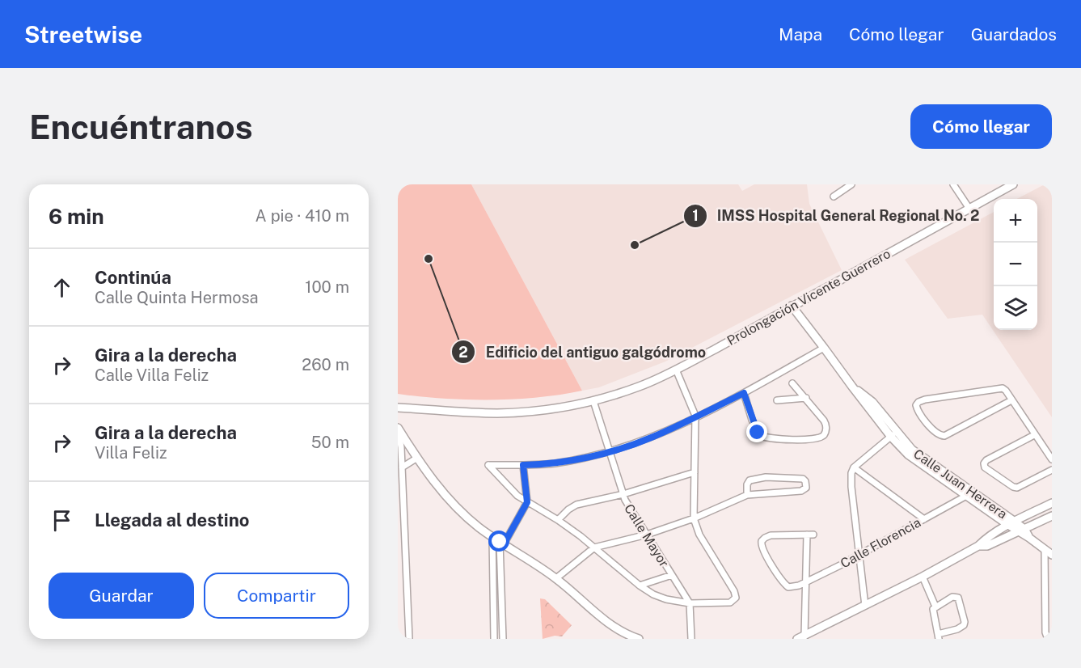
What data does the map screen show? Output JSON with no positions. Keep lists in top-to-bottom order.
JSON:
{
  "streets": {
    "street": [
      "Prolongación Vicente Guerrero",
      "Calle Juan Herrera",
      "Calle Mayor",
      "Calle Florencia"
    ]
  },
  "crossings": [
    ["Prolongación Vicente Guerrero", "Calle Juan Herrera"],
    ["Prolongación Vicente Guerrero", "Calle Mayor"],
    ["Calle Juan Herrera", "Calle Florencia"]
  ],
  "places": ["IMSS Hospital General Regional No. 2", "Edificio del antiguo galgódromo"],
  "page": {
    "header": "Streetwise",
    "nav": ["Mapa", "Cómo llegar", "Guardados"],
    "buttons": [
      "Cómo llegar",
      ["Guardar", "Compartir"]
    ],
    "title": "Encuéntranos",
    "heading": ["6 min", "A pie · 410 m"],
    "map_buttons": ["+", "−"],
    "list": [
      ["Continúa", "Calle Quinta Hermosa", "100 m"],
      ["Gira a la derecha", "Calle Villa Feliz", "260 m"],
      ["Gira a la derecha", "Villa Feliz", "50 m"],
      "Llegada al destino"
    ]
  }
}
